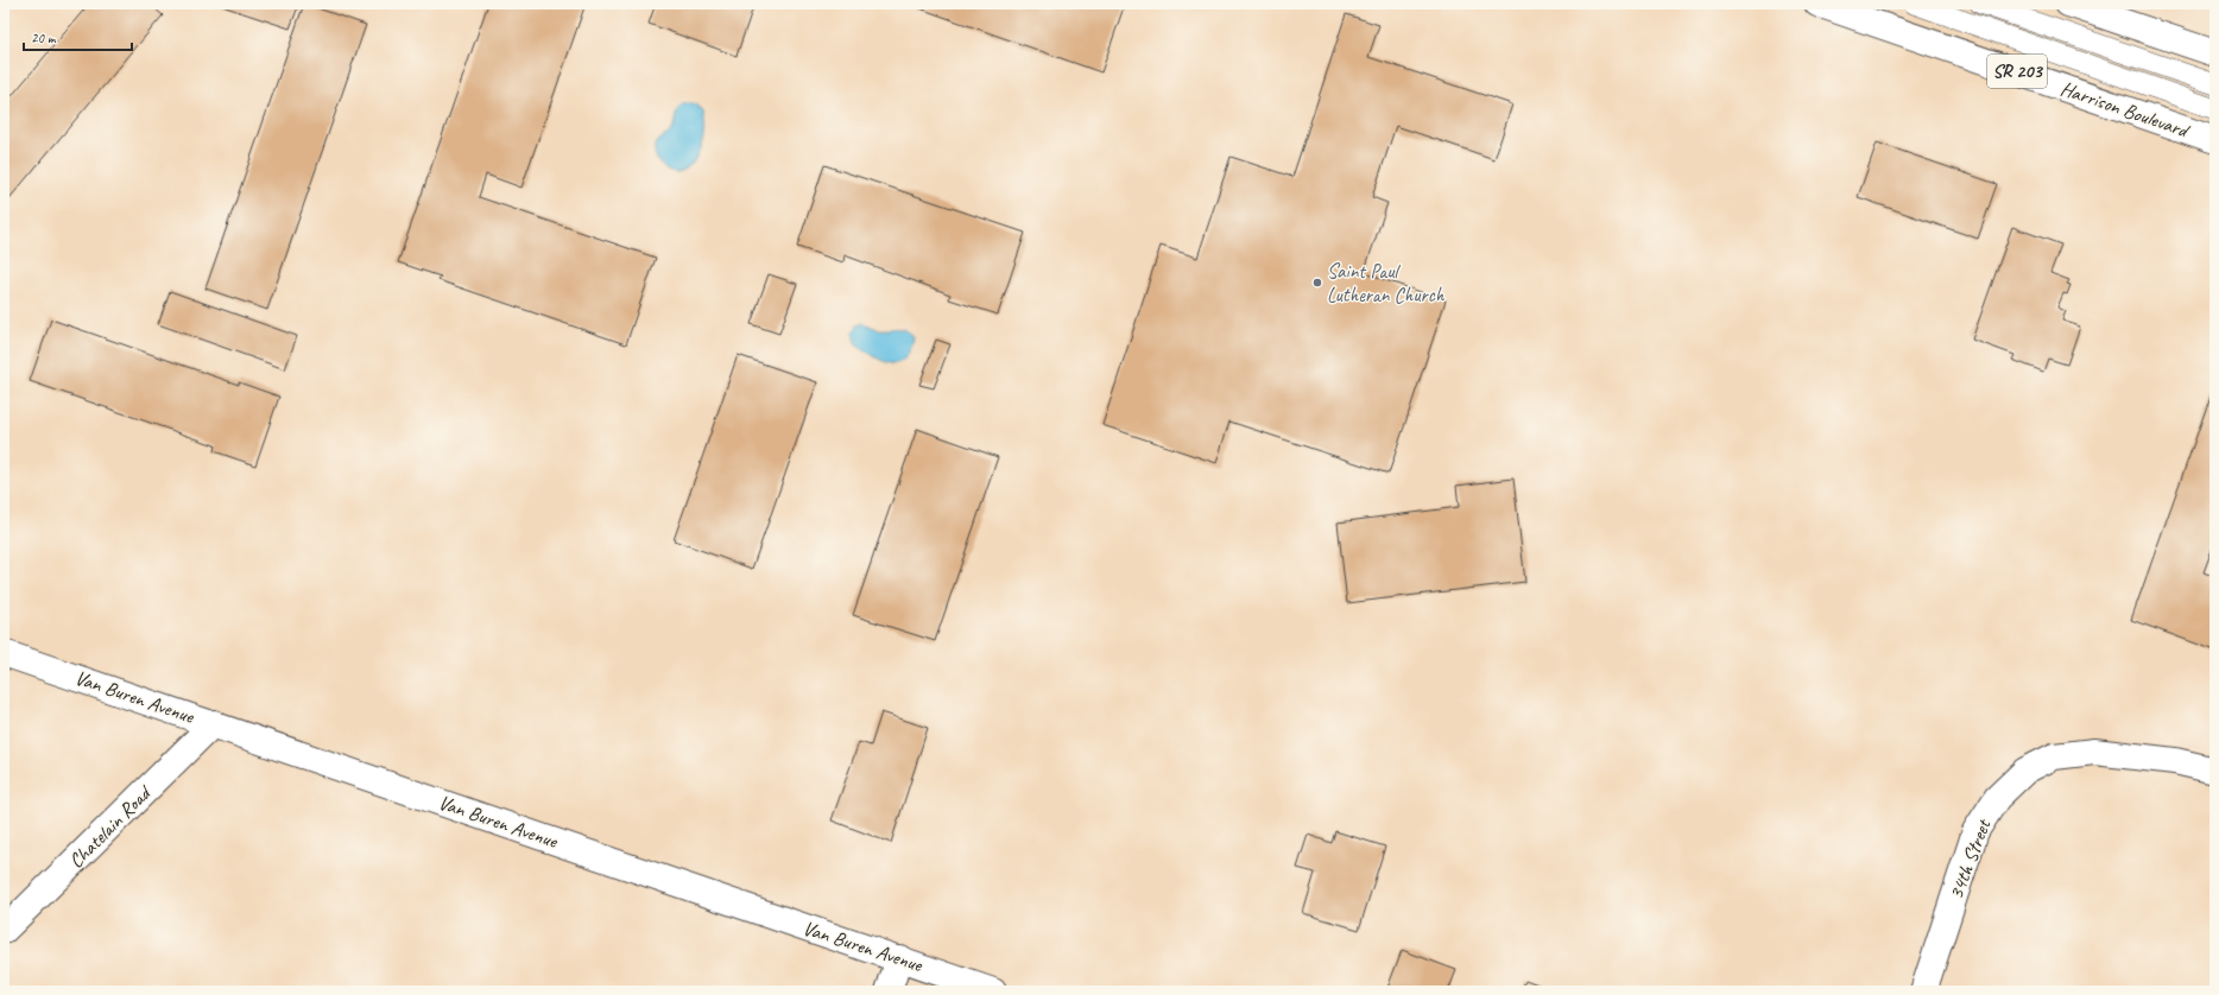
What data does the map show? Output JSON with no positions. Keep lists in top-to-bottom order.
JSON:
{
  "streets": {
    "street": [
      "SR 203",
      "Harrison Boulevard",
      "Van Buren Avenue",
      "Chatelain Road",
      "34th Street"
    ]
  },
  "crossings": [
    ["Van Buren Avenue", "Chatelain Road"]
  ],
  "places": ["Saint Paul Lutheran Church"],
  "scale_bar": "20 m"
}
